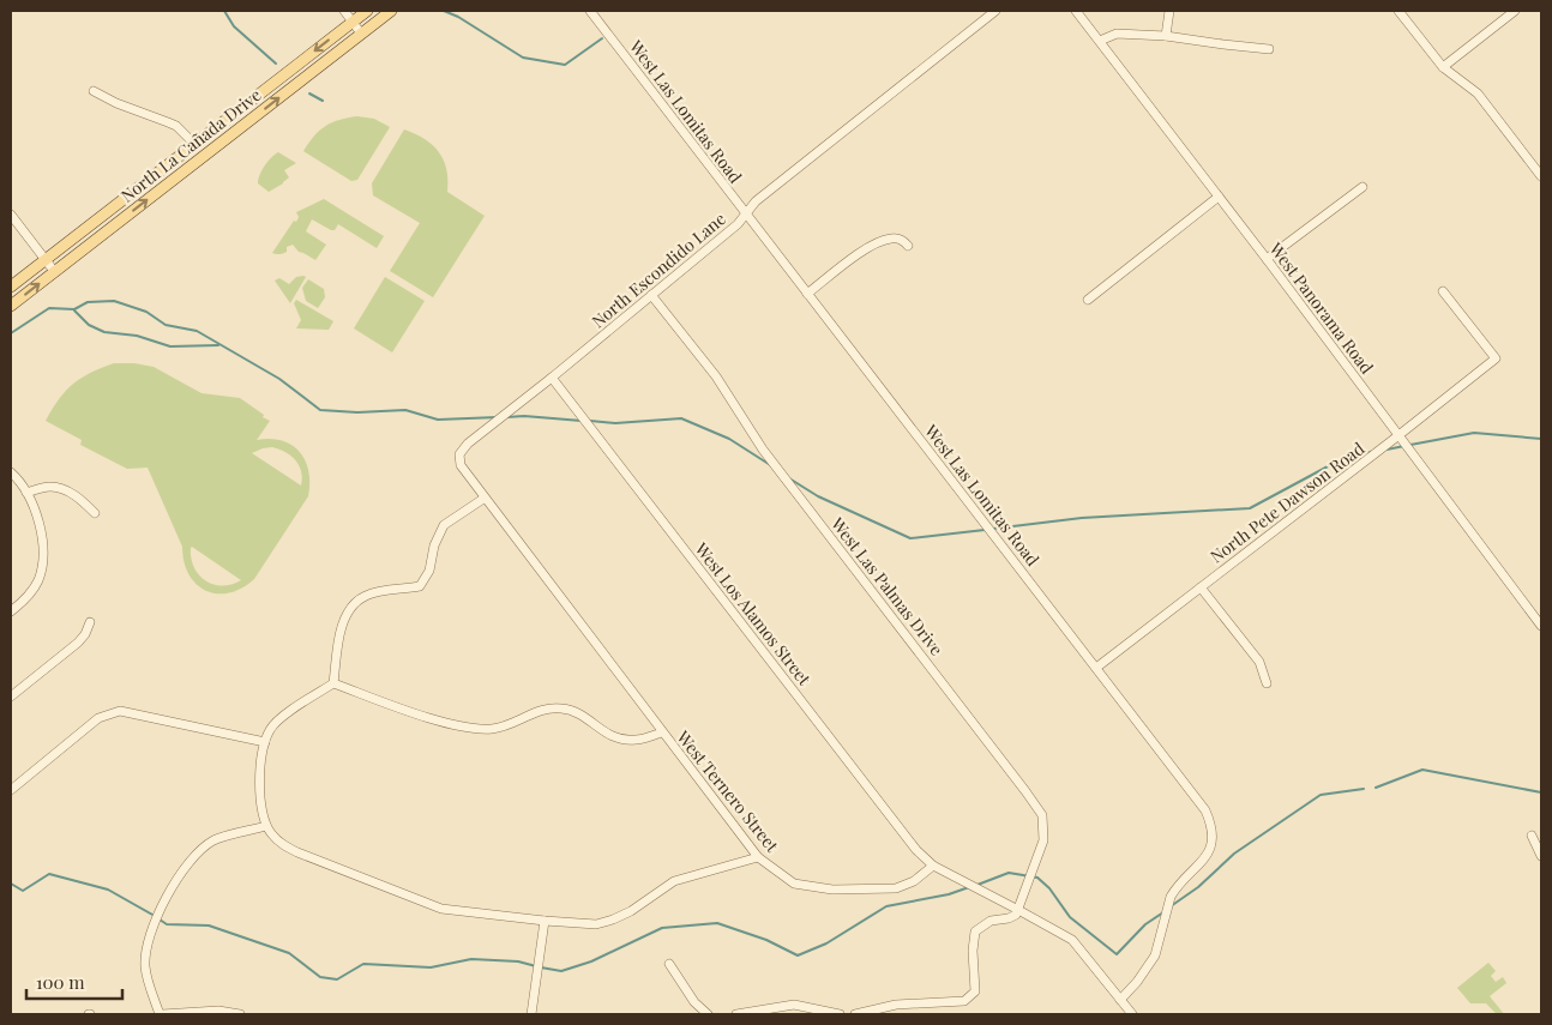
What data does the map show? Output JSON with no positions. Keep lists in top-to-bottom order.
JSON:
{
  "streets": {
    "main road": ["North La Cañada Drive"],
    "street": [
      "West Las Lomitas Road",
      "North Escondido Lane",
      "West Panorama Road",
      "North Pete Dawson Road",
      "West Las Palmas Drive",
      "West Los Alamos Street",
      "West Ternero Street"
    ]
  },
  "crossings": [
    ["West Las Lomitas Road", "North Escondido Lane"],
    ["West Las Lomitas Road", "North Pete Dawson Road"],
    ["North Escondido Lane", "West Las Palmas Drive"],
    ["North Escondido Lane", "West Los Alamos Street"],
    ["North Escondido Lane", "West Ternero Street"],
    ["West Panorama Road", "North Pete Dawson Road"],
    ["West Los Alamos Street", "West Ternero Street"]
  ],
  "scale_bar": "100 m"
}
